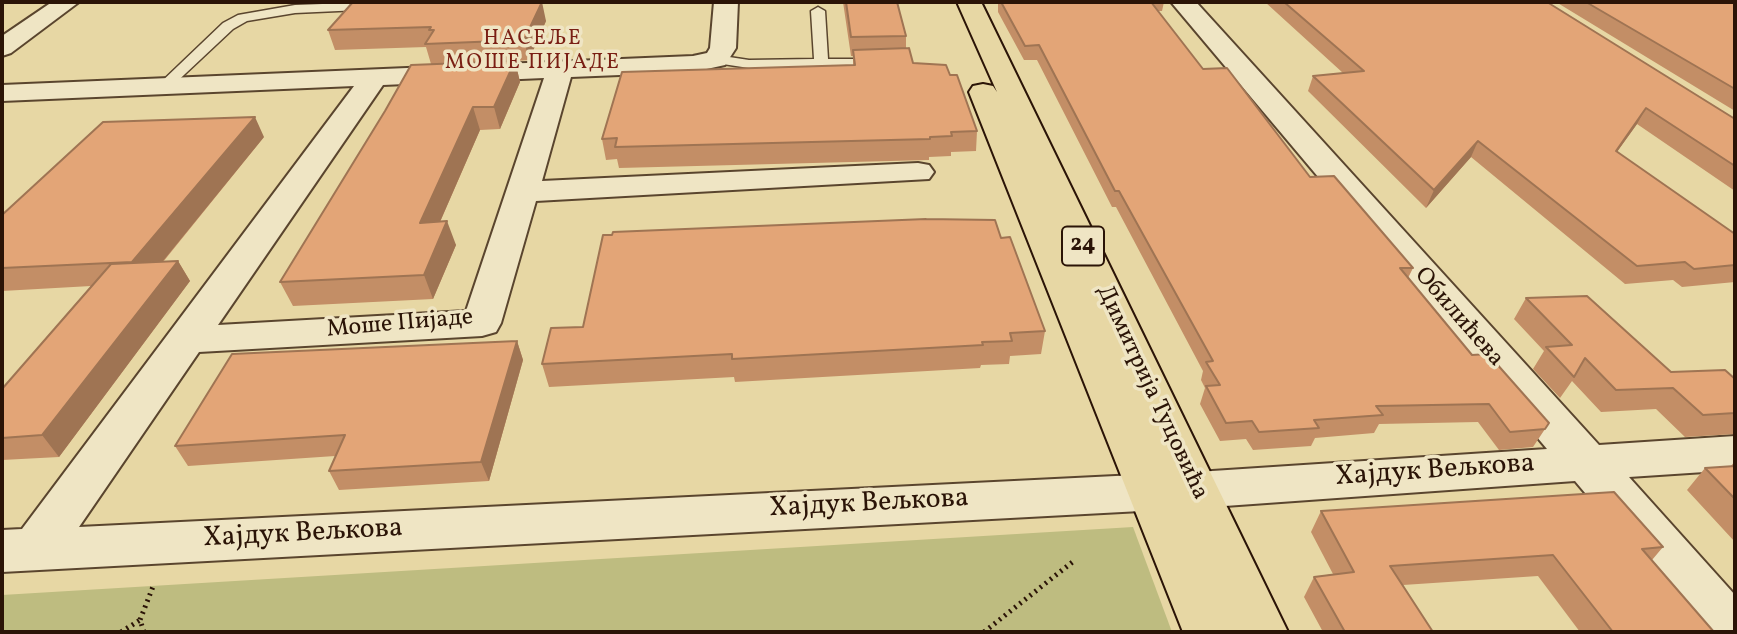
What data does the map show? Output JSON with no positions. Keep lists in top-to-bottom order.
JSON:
{
  "streets": {
    "main road": ["24", "Димитрија Туцовића"],
    "street": ["Обилићева", "Моше Пијаде", "Хајдук Вељкова"]
  },
  "crossings": [
    ["Обилићева", "Хајдук Вељкова"],
    ["Димитрија Туцовића", "Хајдук Вељкова"]
  ],
  "districts": ["НАСЕЉЕ МОШЕ ПИЈАДЕ"]
}
